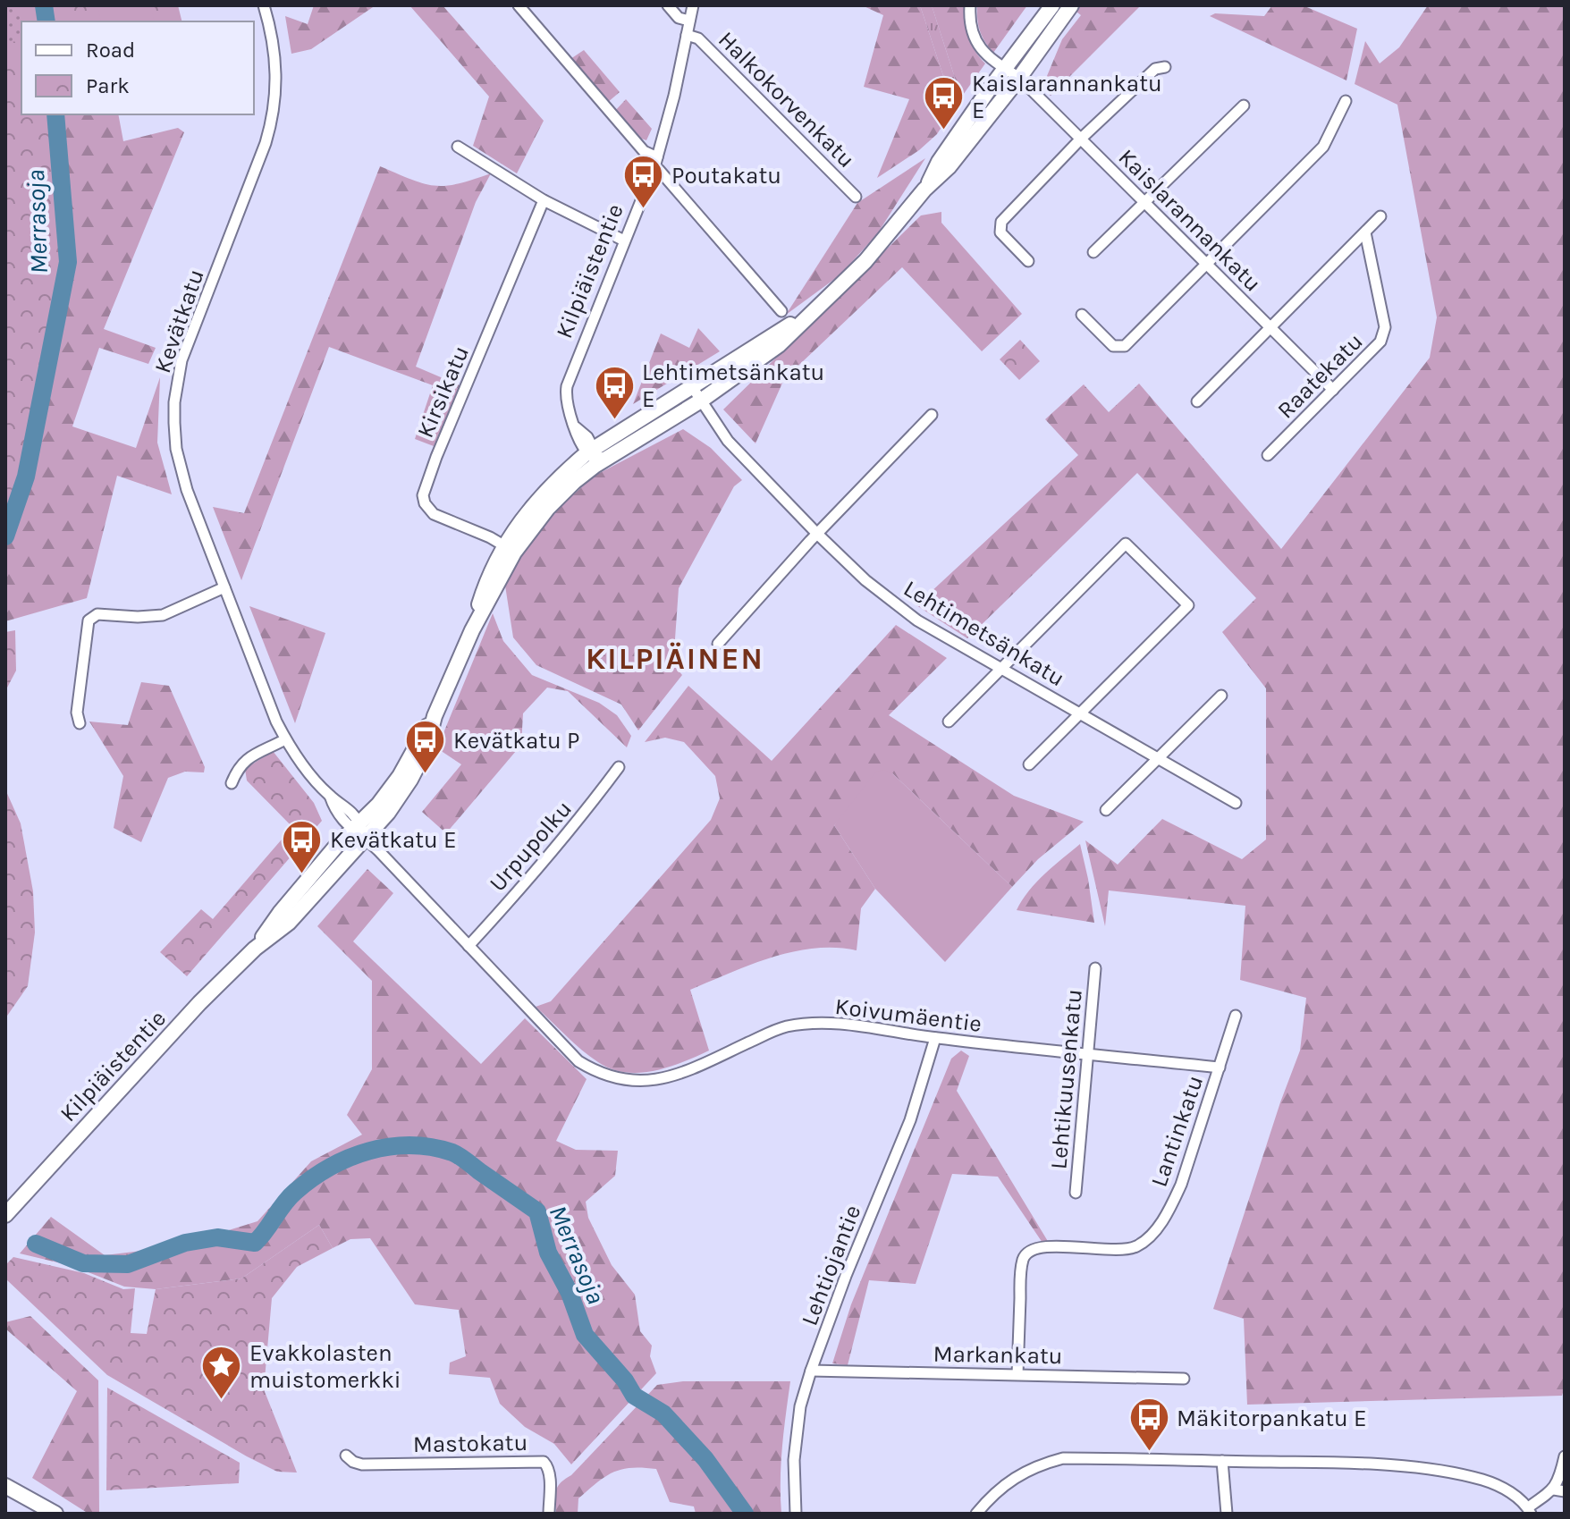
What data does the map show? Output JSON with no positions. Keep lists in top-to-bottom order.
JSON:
{
  "streets": {
    "street": [
      "Halkokorvenkatu",
      "Kaislarannankatu",
      "Kilpiäistentie",
      "Kevätkatu",
      "Raatekatu",
      "Kirsikatu",
      "Lehtimetsänkatu",
      "Urpupolku",
      "Koivumäentie",
      "Lehtikuusenkatu",
      "Lantinkatu",
      "Lehtiojantie",
      "Markankatu",
      "Mastokatu"
    ]
  },
  "crossings": [
    ["Halkokorvenkatu", "Kilpiäistentie"],
    ["Kaislarannankatu", "Raatekatu"],
    ["Kilpiäistentie", "Kevätkatu"],
    ["Kilpiäistentie", "Kirsikatu"],
    ["Kevätkatu", "Urpupolku"],
    ["Kevätkatu", "Koivumäentie"],
    ["Urpupolku", "Koivumäentie"],
    ["Koivumäentie", "Lehtikuusenkatu"],
    ["Koivumäentie", "Lantinkatu"],
    ["Koivumäentie", "Lehtiojantie"],
    ["Lantinkatu", "Markankatu"],
    ["Lehtiojantie", "Markankatu"]
  ],
  "districts": ["KILPIÄINEN"],
  "water": ["Merrasoja"],
  "places": {
    "bus stop": [
      "Kaislarannankatu E",
      "Poutakatu",
      "Lehtimetsänkatu E",
      "Kevätkatu P",
      "Kevätkatu E",
      "Mäkitorpankatu E"
    ],
    "place": ["Evakkolasten muistomerkki"]
  },
  "legend": ["Road", "Park"]
}
